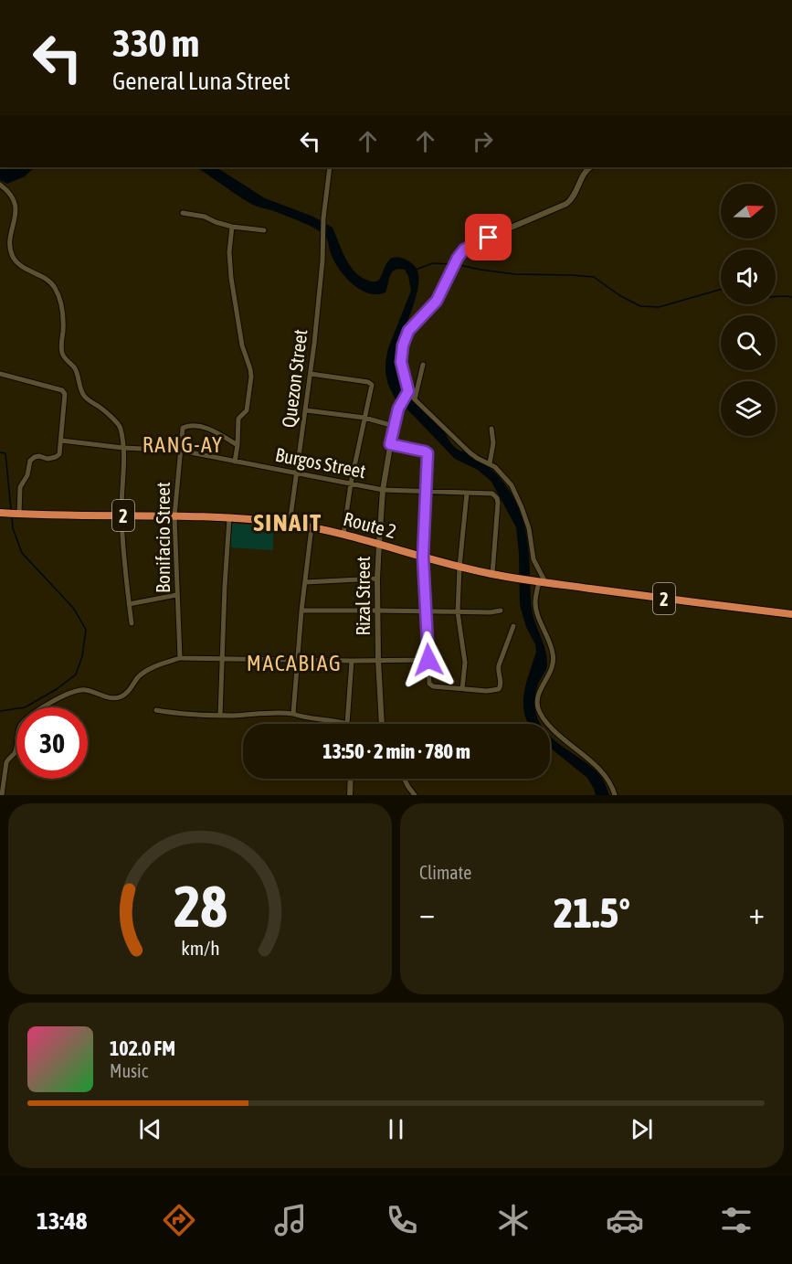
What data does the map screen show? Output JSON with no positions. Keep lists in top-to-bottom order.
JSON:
{
  "streets": {
    "highway": ["2", "Route 2"],
    "street": [
      "Quezon Street",
      "Burgos Street",
      "Bonifacio Street",
      "Rizal Street"
    ]
  },
  "crossings": [
    ["Quezon Street", "Burgos Street"],
    ["Quezon Street", "Route 2"],
    ["Burgos Street", "Route 2"],
    ["Burgos Street", "Bonifacio Street"],
    ["Burgos Street", "Rizal Street"],
    ["Route 2", "Bonifacio Street"],
    ["Route 2", "Rizal Street"]
  ],
  "districts": ["RANG-AY", "SINAIT", "MACABIAG"],
  "north": "right",
  "page": {
    "turn": ["330 m", "General Luna Street"],
    "limit": "30",
    "trip": "13:50 · 2 min · 780 m",
    "tile": "Climate",
    "heat": ["−", "21.5°", "+"],
    "song": ["102.0 FM", "Music"],
    "tabs": "13:48",
    "gauge": ["28", "km/h"]
  }
}
